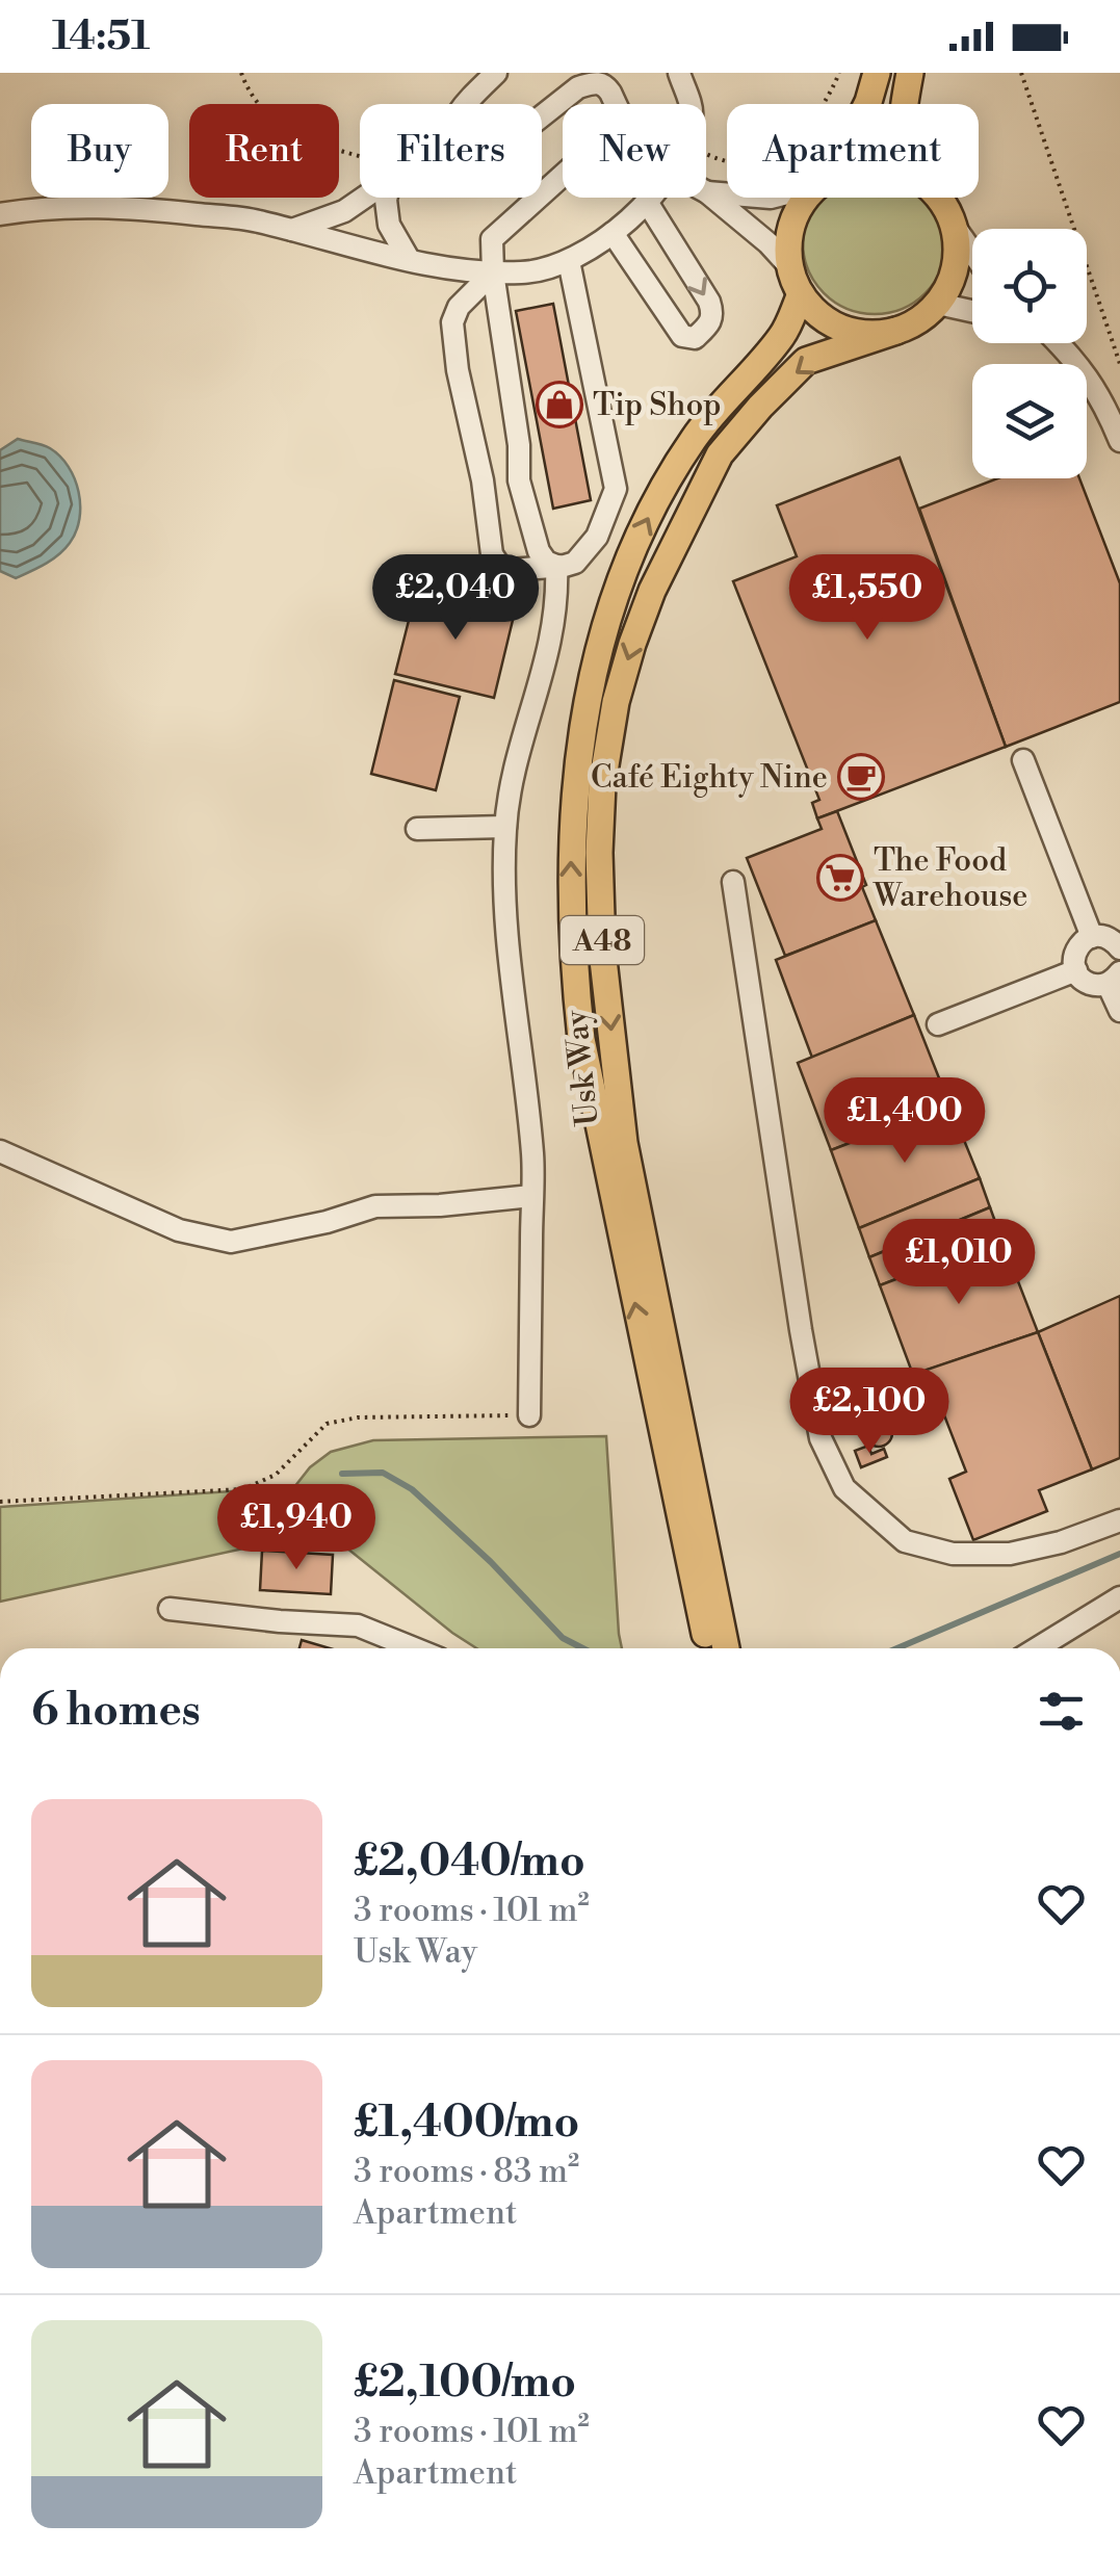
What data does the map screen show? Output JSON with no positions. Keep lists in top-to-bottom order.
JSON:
{
  "streets": {
    "main road": ["A48", "Usk Way"]
  },
  "crossings": [
    ["A48", "Usk Way"]
  ],
  "places": {
    "shop": ["Tip Shop"],
    "cafe": ["Café Eighty Nine"],
    "supermarket": ["The Food Warehouse"]
  },
  "page": {
    "status": "14:51",
    "chip": [
      "Buy",
      "Rent",
      "Filters",
      "New",
      "Apartment"
    ],
    "price": [
      "£2,040",
      "£1,550",
      "£1,400",
      "£1,010",
      "£2,100",
      "£1,940"
    ],
    "heading": "6 homes",
    "list": [
      {
        "name": "£2,040/mo",
        "note": "3 rooms · 101 m² · Usk Way"
      },
      {
        "name": "£1,400/mo",
        "note": "3 rooms · 83 m² · Apartment"
      },
      {
        "name": "£2,100/mo",
        "note": "3 rooms · 101 m² · Apartment"
      }
    ]
  }
}
